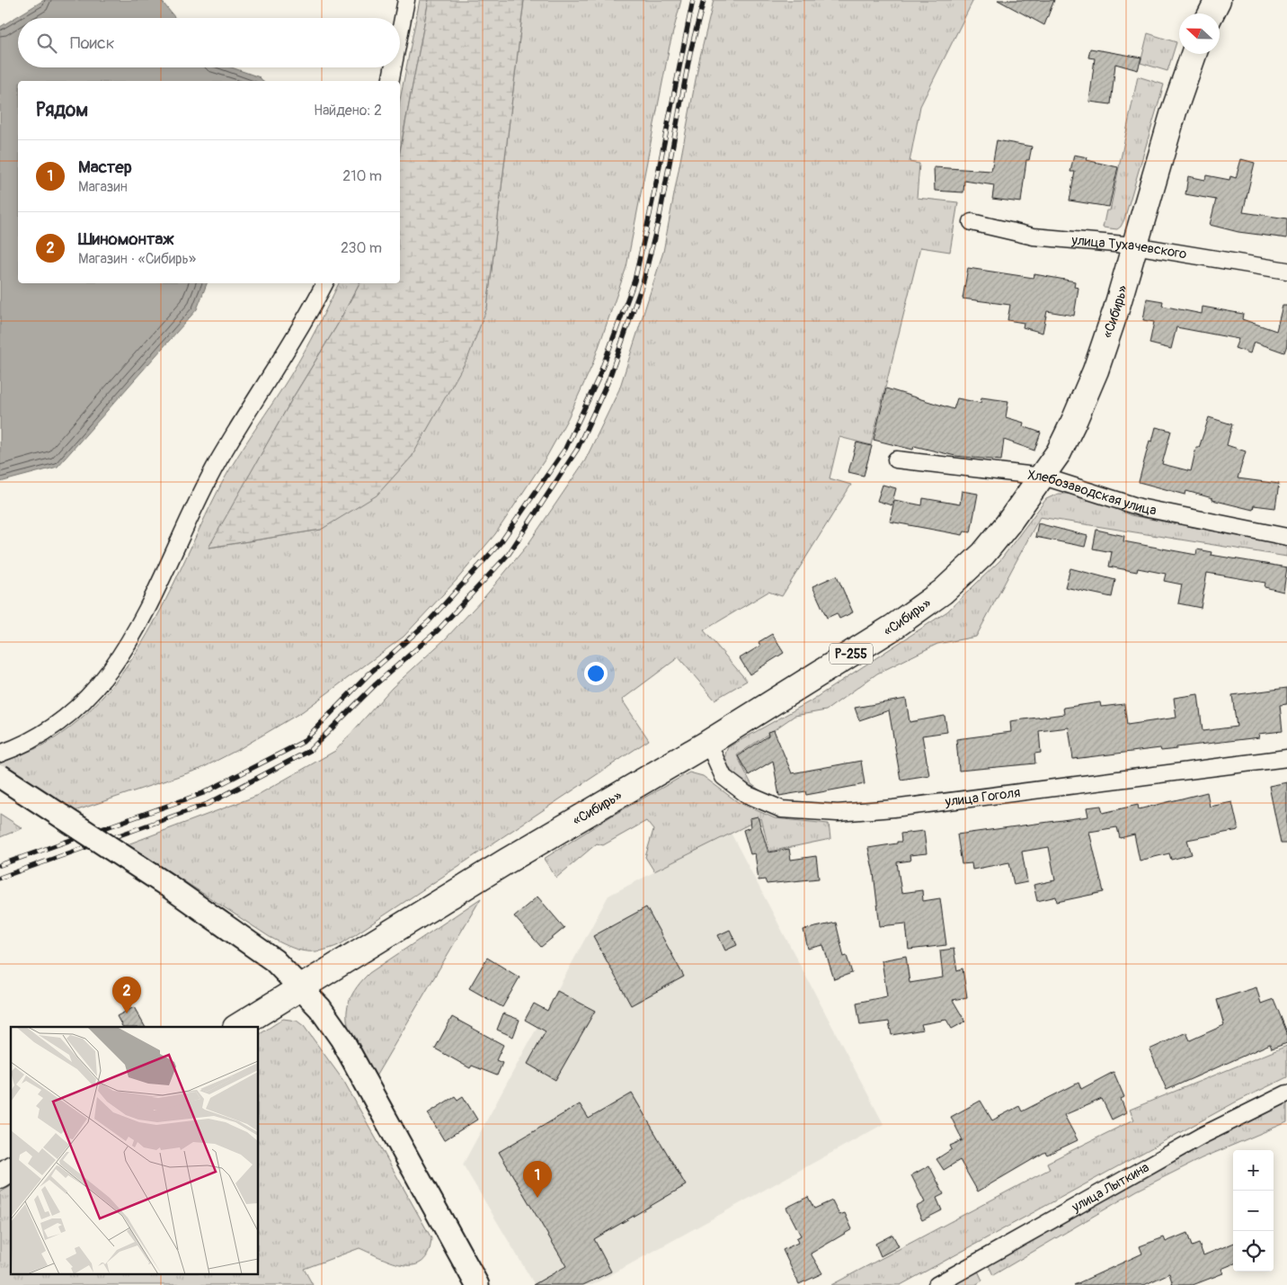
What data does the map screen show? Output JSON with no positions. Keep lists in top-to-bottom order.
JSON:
{
  "streets": {
    "highway": ["«Сибирь»", "Р-255"],
    "street": [
      "улица Тухачевского",
      "Хлебозаводская улица",
      "улица Гоголя",
      "улица Лыткина"
    ]
  },
  "crossings": [
    ["улица Тухачевского", "«Сибирь»"],
    ["«Сибирь»", "Хлебозаводская улица"],
    ["«Сибирь»", "улица Гоголя"]
  ],
  "north": "left",
  "page": {
    "search": "Поиск",
    "heading": ["Рядом", "Найдено: 2"],
    "list": [
      {
        "mark": "1",
        "name": "Мастер",
        "note": "Магазин",
        "value": "210 m"
      },
      {
        "mark": "2",
        "name": "Шиномонтаж",
        "note": "Магазин · «Сибирь»",
        "value": "230 m"
      }
    ],
    "pins": ["2", "1"],
    "map_buttons": ["+", "−"]
  }
}
